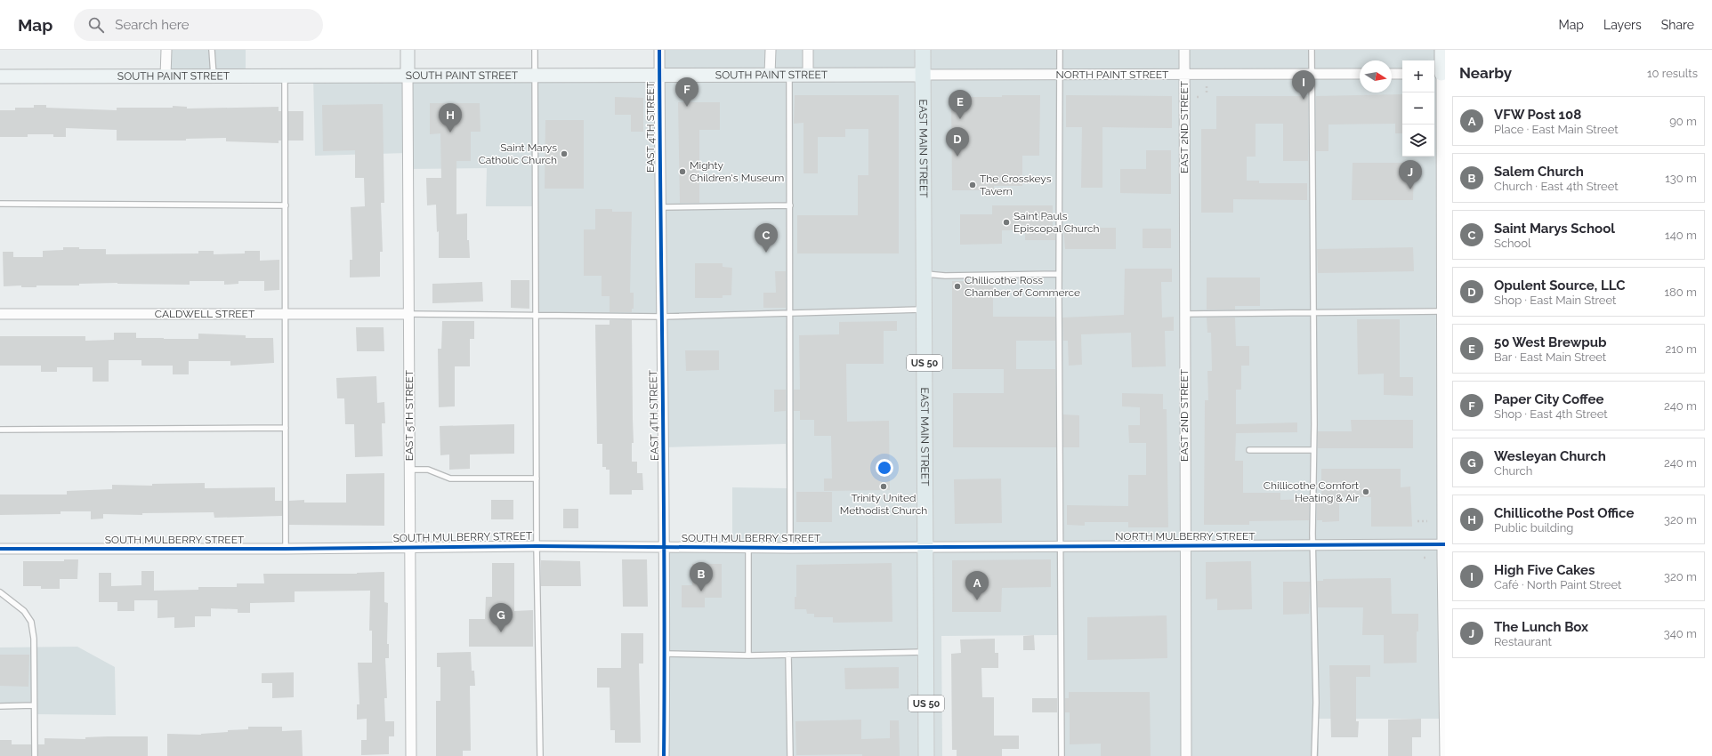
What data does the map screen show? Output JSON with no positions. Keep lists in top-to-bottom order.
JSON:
{
  "streets": {
    "main road": ["SOUTH PAINT STREET", "EAST MAIN STREET", "US 50"],
    "street": [
      "NORTH PAINT STREET",
      "EAST 4TH STREET",
      "EAST 2ND STREET",
      "CALDWELL STREET",
      "EAST 5TH STREET",
      "NORTH MULBERRY STREET",
      "SOUTH MULBERRY STREET"
    ]
  },
  "crossings": [
    ["SOUTH PAINT STREET", "NORTH PAINT STREET"],
    ["SOUTH PAINT STREET", "EAST 4TH STREET"],
    ["SOUTH PAINT STREET", "EAST MAIN STREET"],
    ["SOUTH PAINT STREET", "US 50"],
    ["SOUTH PAINT STREET", "EAST 5TH STREET"],
    ["NORTH PAINT STREET", "EAST 2ND STREET"],
    ["NORTH PAINT STREET", "EAST MAIN STREET"],
    ["NORTH PAINT STREET", "US 50"],
    ["EAST 4TH STREET", "SOUTH MULBERRY STREET"],
    ["EAST 2ND STREET", "NORTH MULBERRY STREET"],
    ["EAST MAIN STREET", "US 50"],
    ["EAST MAIN STREET", "NORTH MULBERRY STREET"],
    ["EAST MAIN STREET", "SOUTH MULBERRY STREET"],
    ["CALDWELL STREET", "EAST 5TH STREET"],
    ["EAST 5TH STREET", "SOUTH MULBERRY STREET"],
    ["NORTH MULBERRY STREET", "SOUTH MULBERRY STREET"]
  ],
  "places": [
    "Saint Marys Catholic Church",
    "Mighty Children's Museum",
    "The Crosskeys Tavern",
    "Saint Pauls Episcopal Church",
    "Chillicothe Ross Chamber of Commerce",
    "Trinity United Methodist Church",
    "Chillicothe Comfort Heating & Air"
  ],
  "north": "right",
  "page": {
    "header": "Map",
    "search": "Search here",
    "nav": ["Map", "Layers", "Share"],
    "heading": ["Nearby", "10 results"],
    "map_buttons": ["+", "−"],
    "pins": [
      "I",
      "F",
      "E",
      "H",
      "D",
      "J",
      "C",
      "B",
      "A",
      "G"
    ],
    "list": [
      {
        "mark": "A",
        "name": "VFW Post 108",
        "note": "Place · East Main Street",
        "value": "90 m"
      },
      {
        "mark": "B",
        "name": "Salem Church",
        "note": "Church · East 4th Street",
        "value": "130 m"
      },
      {
        "mark": "C",
        "name": "Saint Marys School",
        "note": "School",
        "value": "140 m"
      },
      {
        "mark": "D",
        "name": "Opulent Source, LLC",
        "note": "Shop · East Main Street",
        "value": "180 m"
      },
      {
        "mark": "E",
        "name": "50 West Brewpub",
        "note": "Bar · East Main Street",
        "value": "210 m"
      },
      {
        "mark": "F",
        "name": "Paper City Coffee",
        "note": "Shop · East 4th Street",
        "value": "240 m"
      },
      {
        "mark": "G",
        "name": "Wesleyan Church",
        "note": "Church",
        "value": "240 m"
      },
      {
        "mark": "H",
        "name": "Chillicothe Post Office",
        "note": "Public building",
        "value": "320 m"
      },
      {
        "mark": "I",
        "name": "High Five Cakes",
        "note": "Café · North Paint Street",
        "value": "320 m"
      },
      {
        "mark": "J",
        "name": "The Lunch Box",
        "note": "Restaurant",
        "value": "340 m"
      }
    ]
  }
}
